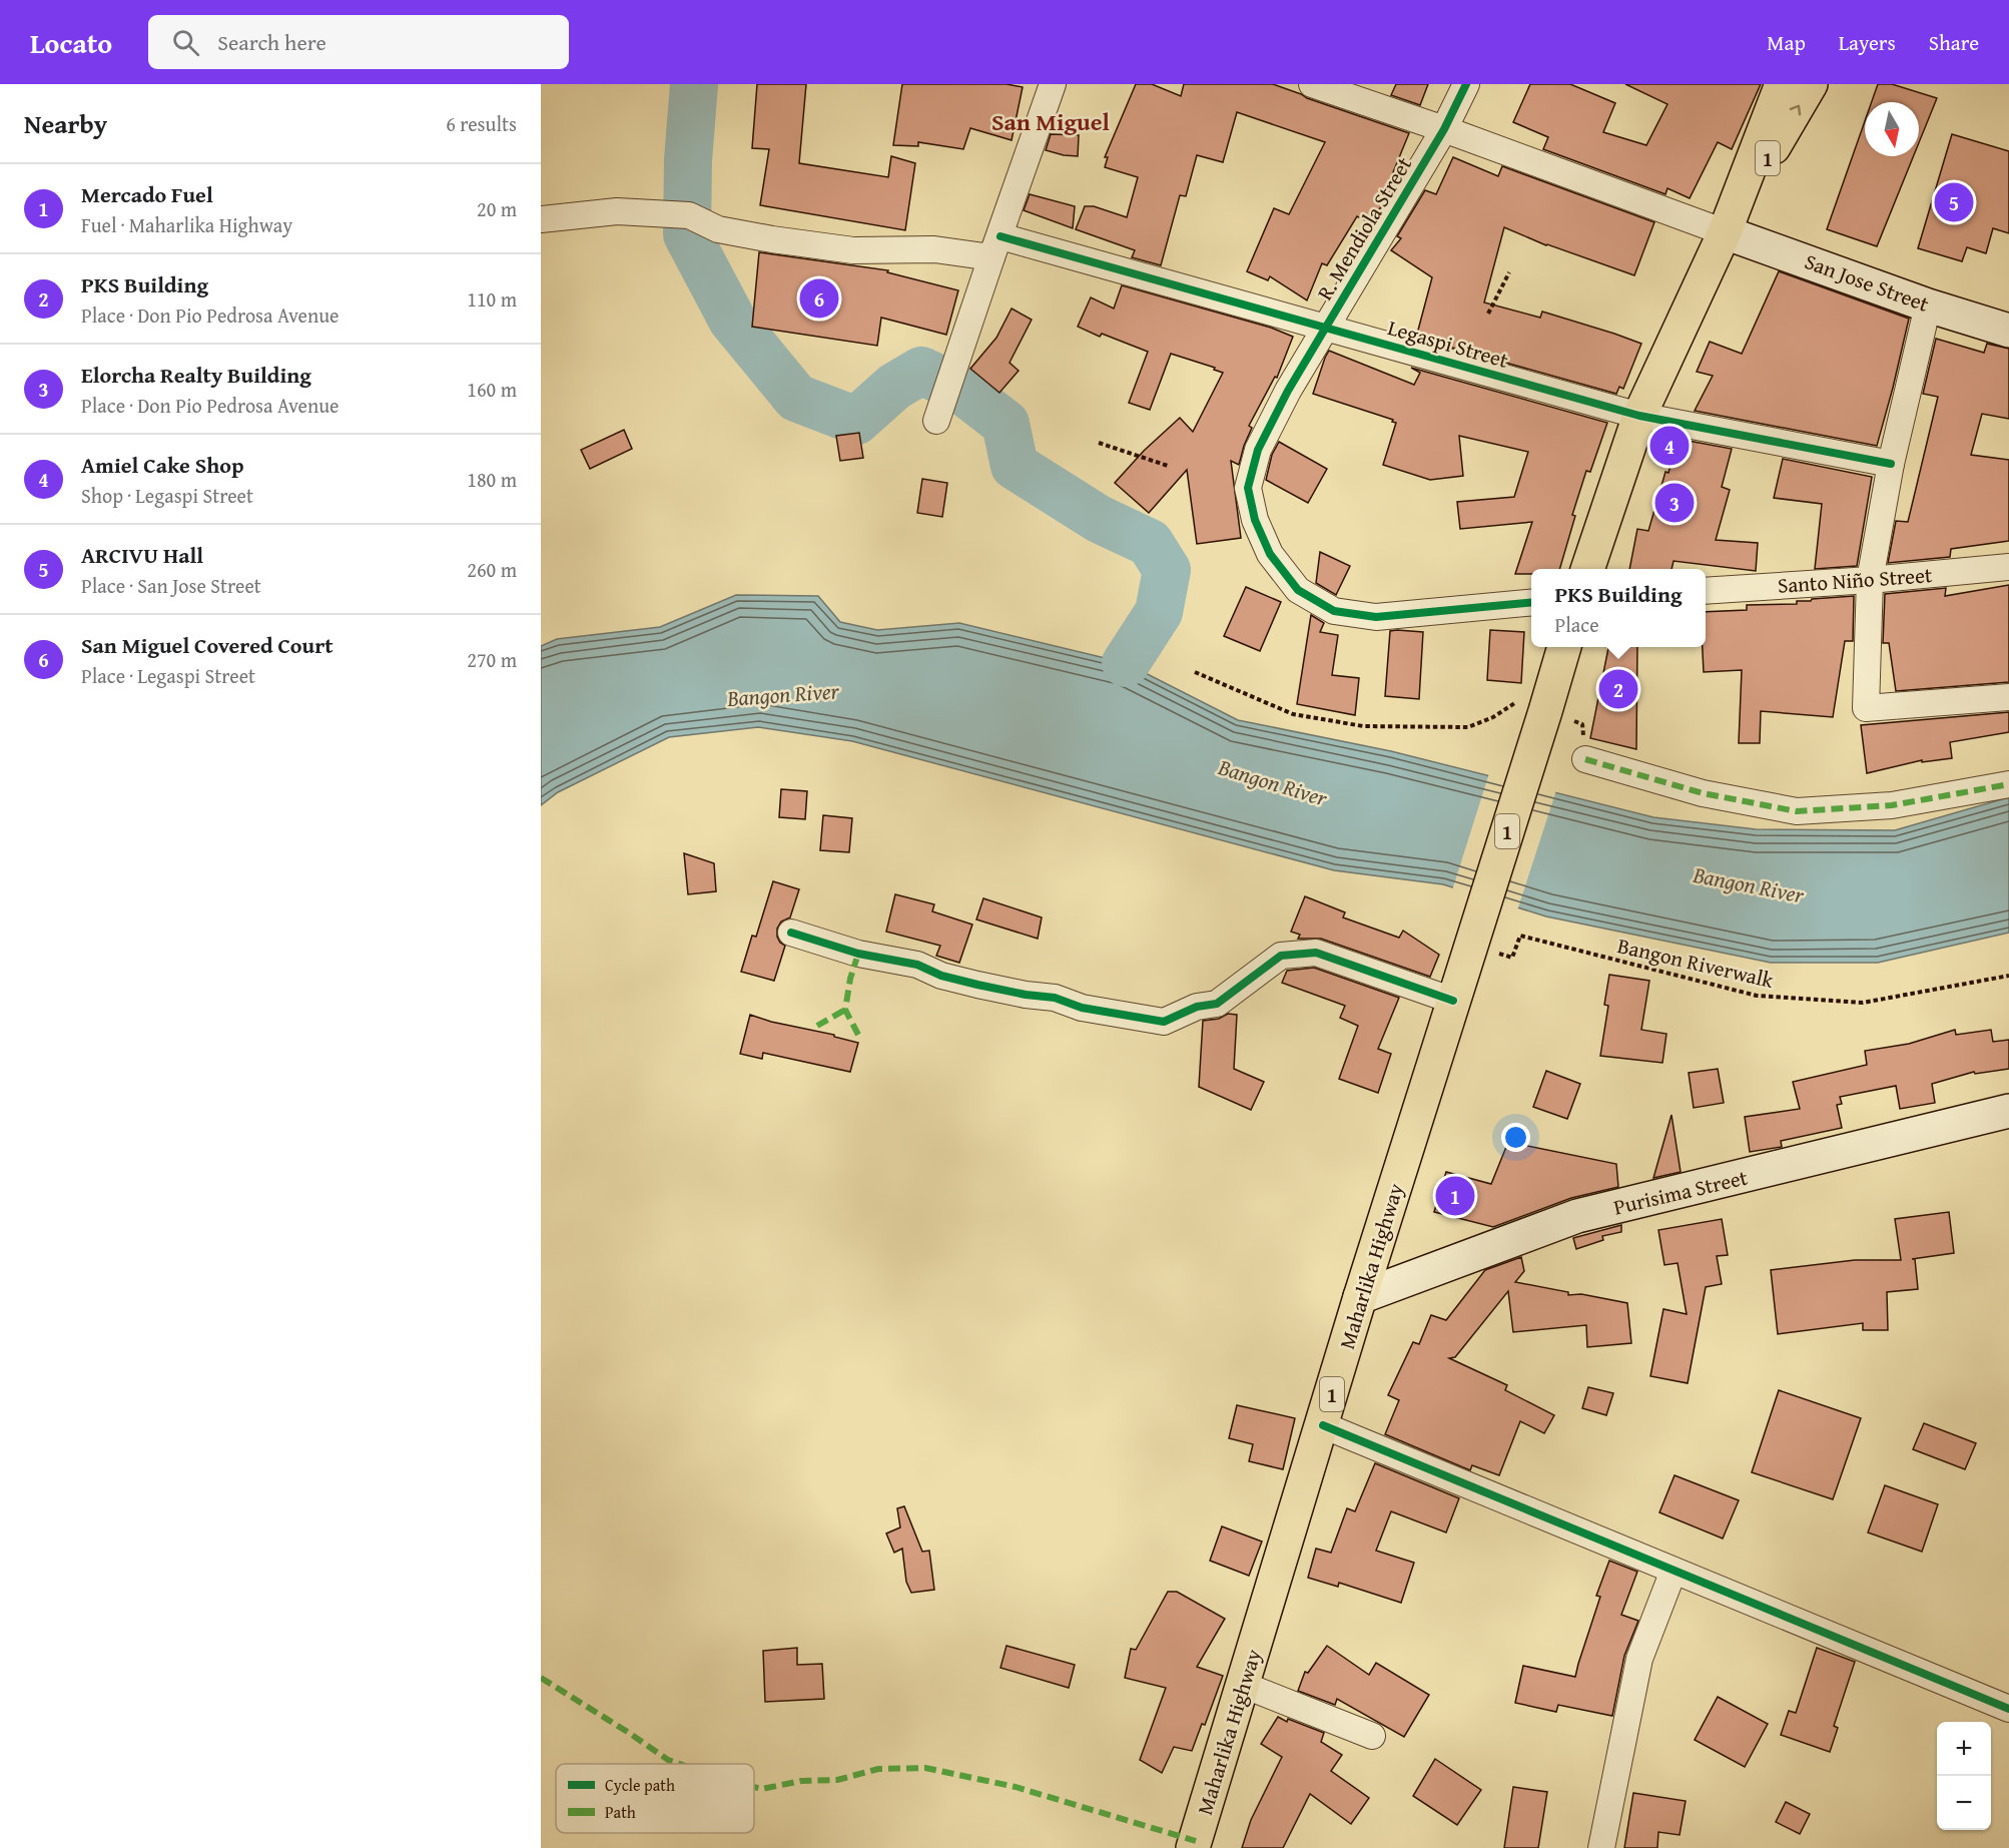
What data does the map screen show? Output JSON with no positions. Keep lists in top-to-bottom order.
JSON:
{
  "streets": {
    "highway": ["1", "Maharlika Highway"],
    "street": [
      "R. Mendiola Street",
      "San Jose Street",
      "Legaspi Street",
      "Santo Niño Street",
      "Purisima Street"
    ],
    "path": ["Bangon Riverwalk"]
  },
  "crossings": [
    ["1", "San Jose Street"],
    ["1", "Legaspi Street"],
    ["1", "Maharlika Highway"],
    ["R. Mendiola Street", "Legaspi Street"],
    ["Bangon Riverwalk", "Maharlika Highway"],
    ["Purisima Street", "Maharlika Highway"]
  ],
  "districts": ["San Miguel"],
  "water": ["Bangon River"],
  "legend": ["Cycle path", "Path"],
  "north": "bottom",
  "page": {
    "header": "Locato",
    "search": "Search here",
    "nav": ["Map", "Layers", "Share"],
    "heading": ["Nearby", "6 results"],
    "list": [
      {
        "mark": "1",
        "name": "Mercado Fuel",
        "note": "Fuel · Maharlika Highway",
        "value": "20 m"
      },
      {
        "mark": "2",
        "name": "PKS Building",
        "note": "Place · Don Pio Pedrosa Avenue",
        "value": "110 m"
      },
      {
        "mark": "3",
        "name": "Elorcha Realty Building",
        "note": "Place · Don Pio Pedrosa Avenue",
        "value": "160 m"
      },
      {
        "mark": "4",
        "name": "Amiel Cake Shop",
        "note": "Shop · Legaspi Street",
        "value": "180 m"
      },
      {
        "mark": "5",
        "name": "ARCIVU Hall",
        "note": "Place · San Jose Street",
        "value": "260 m"
      },
      {
        "mark": "6",
        "name": "San Miguel Covered Court",
        "note": "Place · Legaspi Street",
        "value": "270 m"
      }
    ],
    "pins": [
      "5",
      "6",
      "4",
      "3",
      "2",
      "1"
    ],
    "popup": ["PKS Building", "Place"],
    "map_buttons": ["+", "−"]
  }
}
